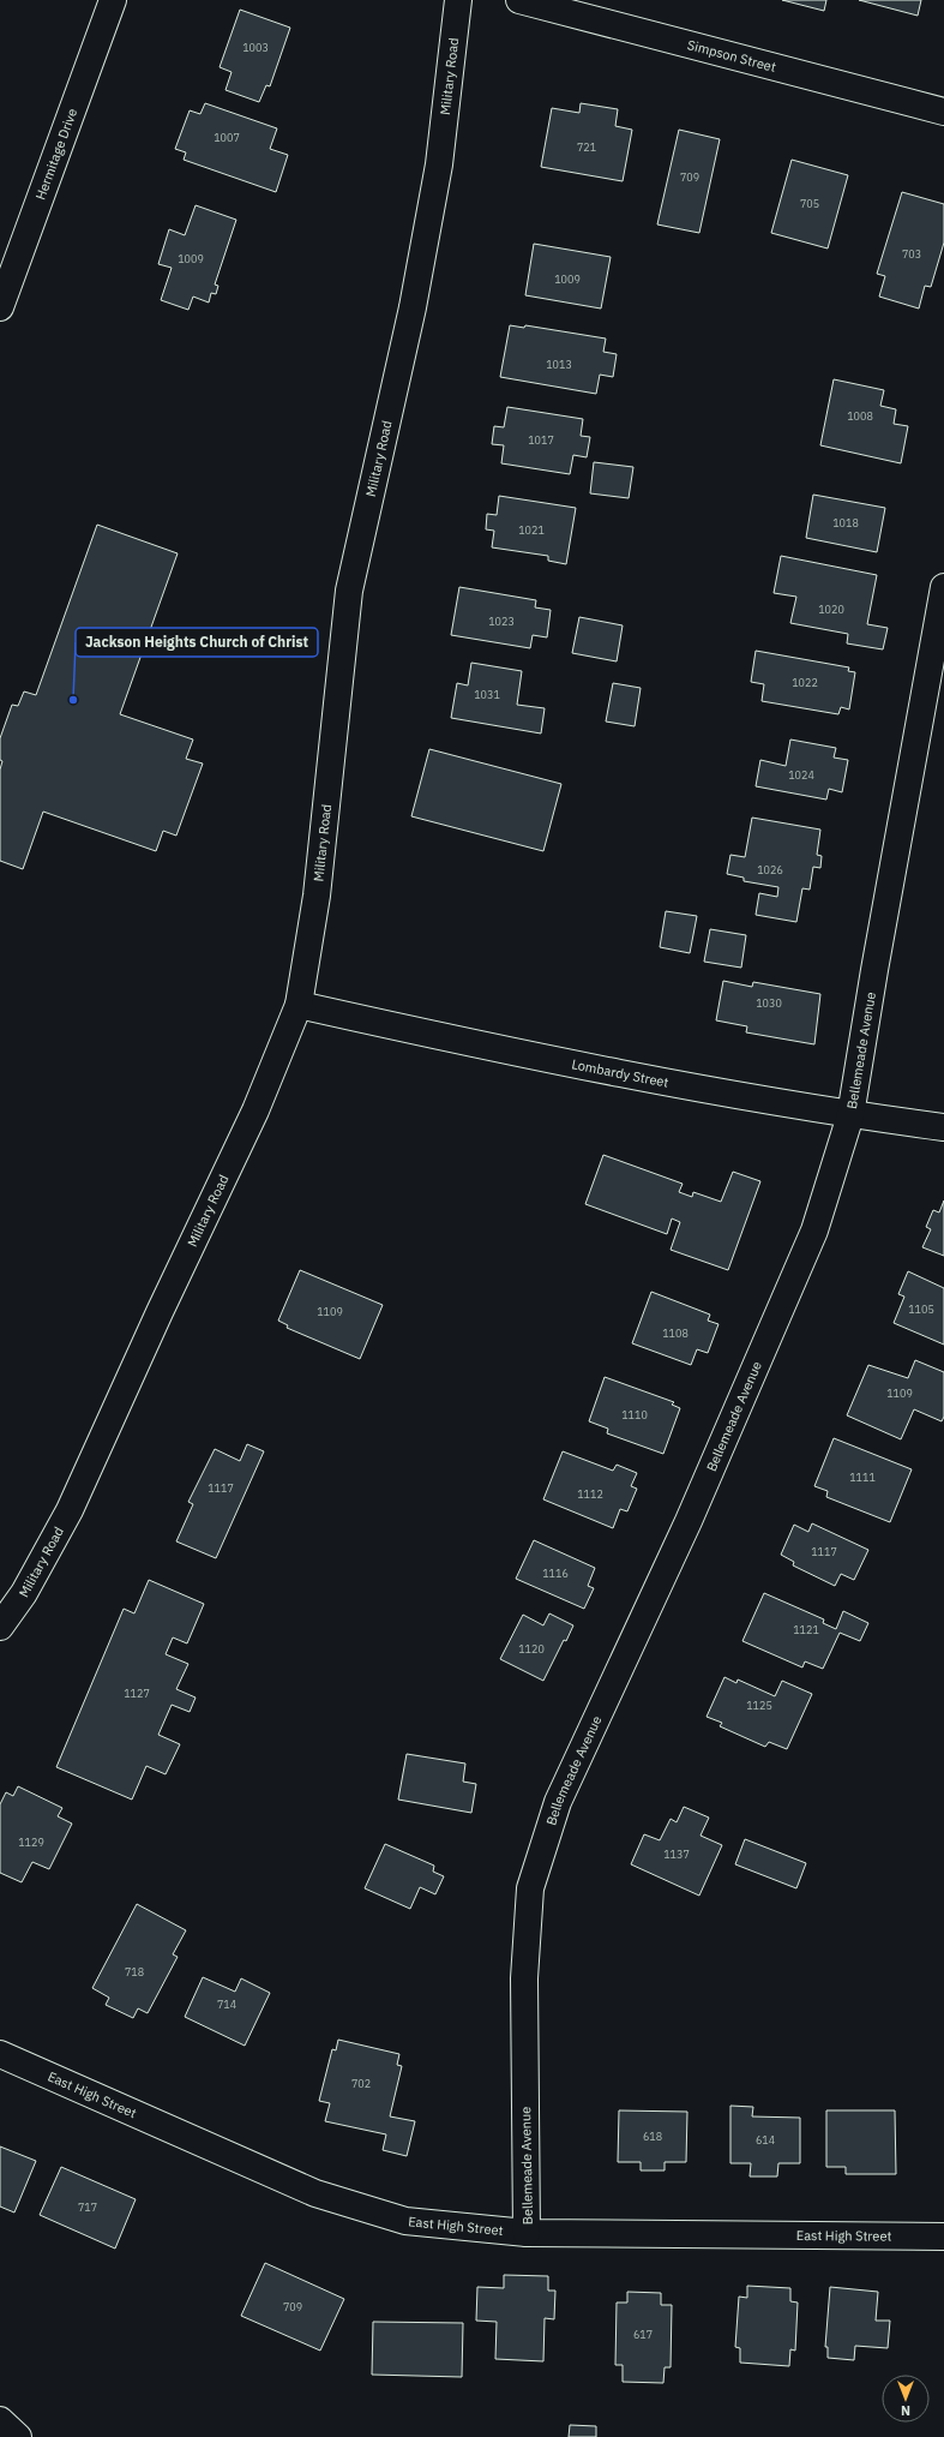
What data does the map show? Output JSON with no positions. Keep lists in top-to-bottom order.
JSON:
{
  "streets": {
    "street": [
      "Simpson Street",
      "Military Road",
      "Hermitage Drive",
      "Bellemeade Avenue",
      "Lombardy Street",
      "East High Street"
    ]
  },
  "crossings": [
    ["Military Road", "Lombardy Street"],
    ["Bellemeade Avenue", "Lombardy Street"],
    ["Bellemeade Avenue", "East High Street"]
  ],
  "places": ["Jackson Heights Church of Christ"],
  "house_numbers": [
    "1003",
    "1007",
    "721",
    "709",
    "705",
    "703",
    "1009",
    "1009",
    "1013",
    "1008",
    "1017",
    "1018",
    "1021",
    "1020",
    "1023",
    "1022",
    "1031",
    "1024",
    "1026",
    "1030",
    "1105",
    "1109",
    "1108",
    "1109",
    "1110",
    "1111",
    "1117",
    "1112",
    "1117",
    "1116",
    "1121",
    "1120",
    "1127",
    "1125",
    "1129",
    "1137",
    "718",
    "714",
    "702",
    "618",
    "614",
    "717",
    "709",
    "617"
  ],
  "north": "bottom"
}
